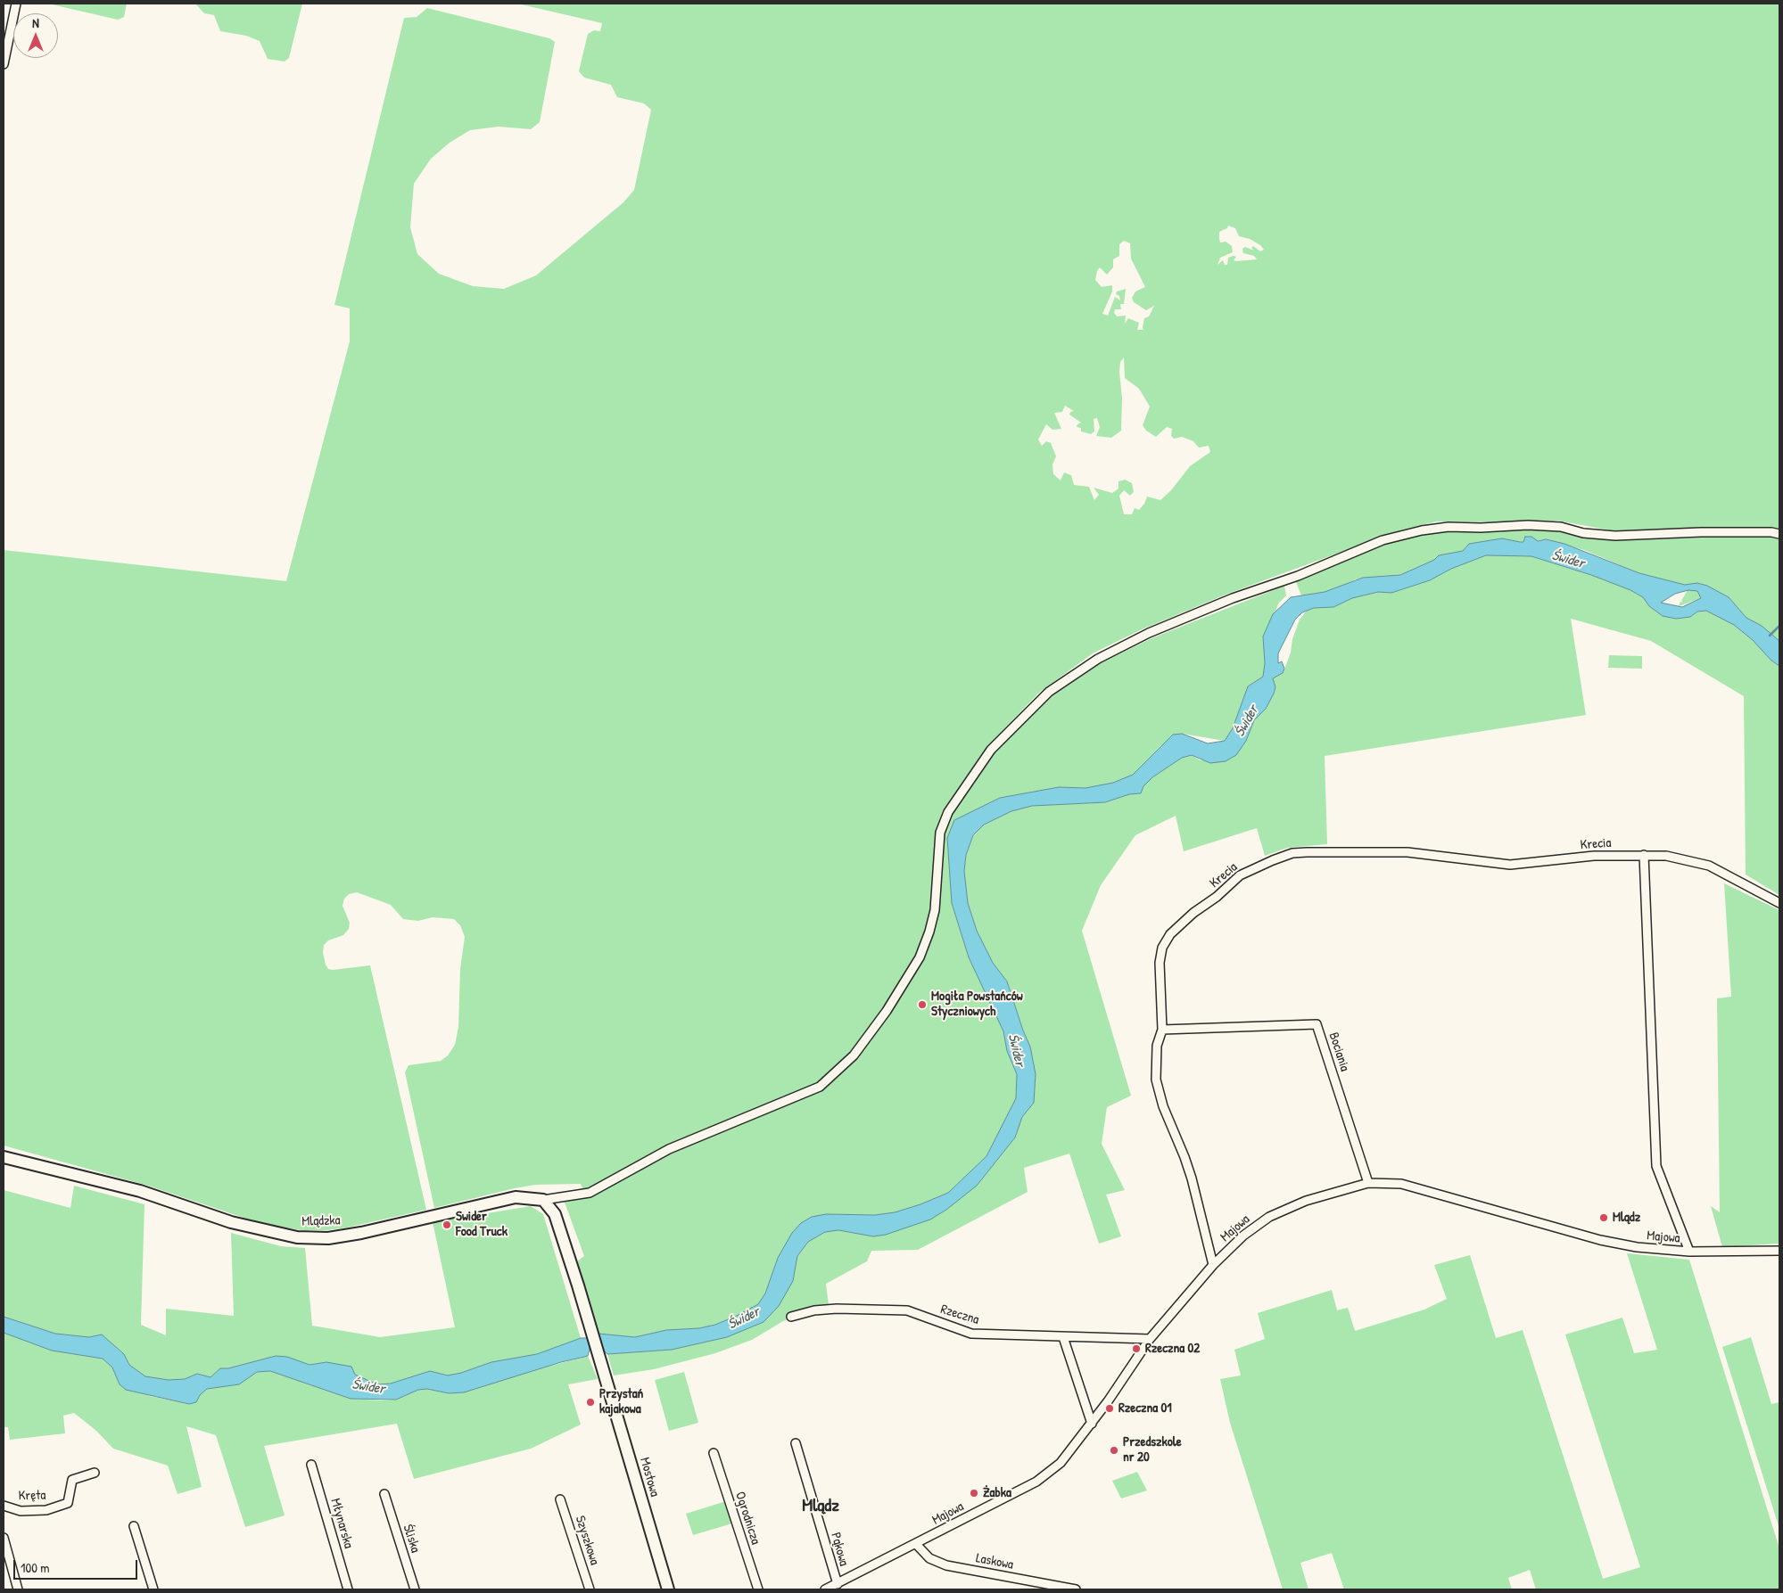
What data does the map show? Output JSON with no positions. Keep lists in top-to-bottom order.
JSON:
{
  "streets": {
    "street": [
      "Krecia",
      "Bociania",
      "Mlądzka",
      "Majowa",
      "Rzeczna",
      "Mostowa",
      "Kręta",
      "Ogrodnicza",
      "Młynarska",
      "Śliska",
      "Szyszkowa",
      "Pąkowa",
      "Laskowa"
    ]
  },
  "crossings": [
    ["Krecia", "Bociania"],
    ["Krecia", "Majowa"],
    ["Bociania", "Majowa"],
    ["Mlądzka", "Mostowa"],
    ["Majowa", "Rzeczna"],
    ["Majowa", "Pąkowa"],
    ["Majowa", "Laskowa"]
  ],
  "districts": ["Mlądz"],
  "water": ["Świder"],
  "places": [
    "Mogiła Powstańców Styczniowych",
    "Mlądz",
    "Swider Food Truck",
    "Rzeczna 02",
    "Przystań kajakowa",
    "Rzeczna 01",
    "Przedszkole nr 20",
    "Żabka"
  ],
  "scale_bar": "100 m",
  "north": "top"
}
